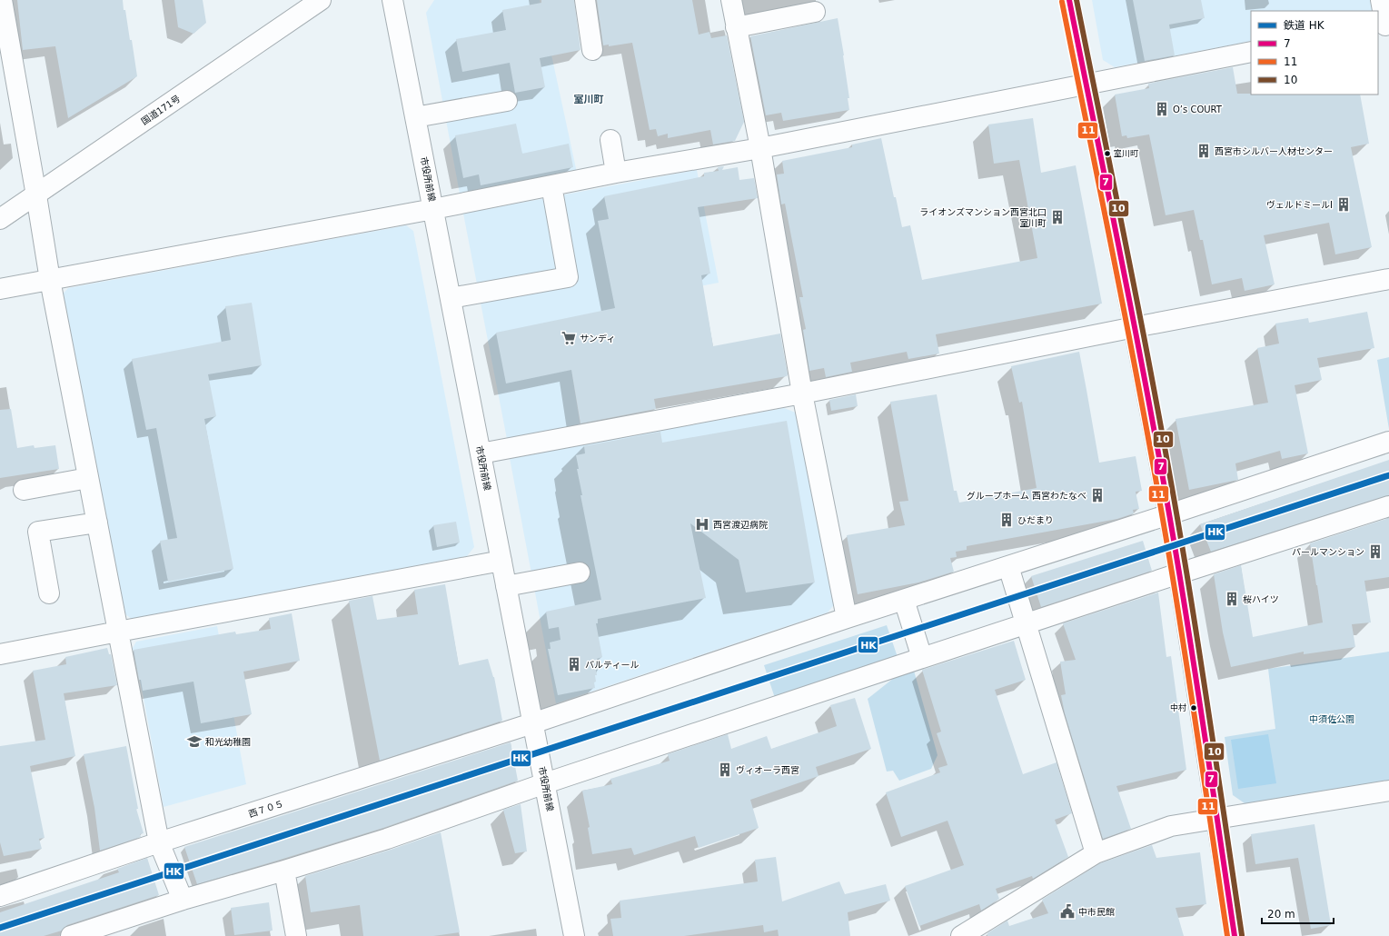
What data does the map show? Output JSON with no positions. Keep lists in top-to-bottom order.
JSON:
{
  "streets": {
    "main road": ["国道171号", "市役所前線", "西７０５"]
  },
  "crossings": [
    ["市役所前線", "西７０５"]
  ],
  "districts": ["室川町"],
  "parks": ["中須佐公園"],
  "places": {
    "building": [
      "O’s COURT",
      "西宮市シルバー人材センター",
      "ヴェルドミールⅠ",
      "ライオンズマンション西宮北口 室川町",
      "グループホーム 西宮わたなべ",
      "ひだまり",
      "パールマンション",
      "桜ハイツ",
      "パルティール",
      "ヴィオーラ西宮"
    ],
    "other": ["室川町", "中村"],
    "supermarket": ["サンディ"],
    "hospital": ["西宮渡辺病院"],
    "school or university": ["和光幼稚園"],
    "public building": ["中市民館"]
  },
  "lines": [
    "transit line 7",
    "transit line 10",
    "transit line 11",
    "rail line HK"
  ],
  "legend": [
    "鉄道 HK",
    "7",
    "11",
    "10"
  ],
  "scale_bar": "20 m"
}
